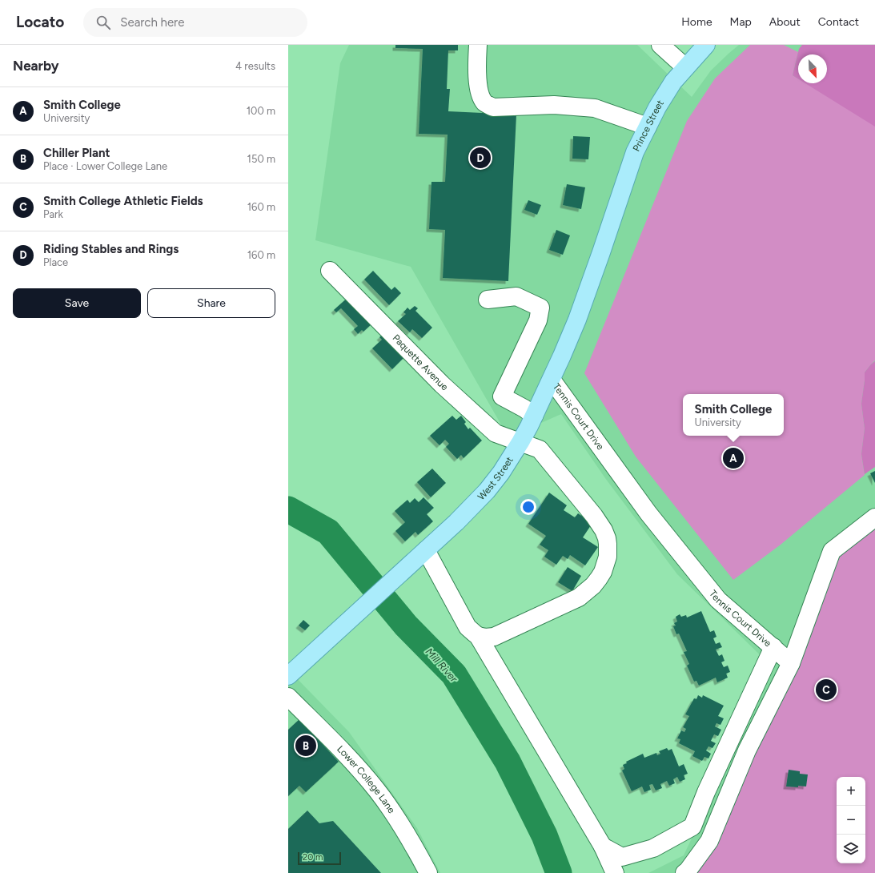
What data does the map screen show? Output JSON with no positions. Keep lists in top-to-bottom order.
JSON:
{
  "streets": {
    "main road": ["Prince Street", "West Street"],
    "street": ["Paquette Avenue", "Tennis Court Drive", "Lower College Lane"]
  },
  "crossings": [
    ["Prince Street", "West Street"],
    ["Paquette Avenue", "West Street"],
    ["Tennis Court Drive", "West Street"]
  ],
  "water": ["Mill River"],
  "scale_bar": "20 m",
  "north": "bottom right",
  "page": {
    "header": "Locato",
    "search": "Search here",
    "nav": [
      "Home",
      "Map",
      "About",
      "Contact"
    ],
    "heading": ["Nearby", "4 results"],
    "list": [
      {
        "mark": "A",
        "name": "Smith College",
        "note": "University",
        "value": "100 m"
      },
      {
        "mark": "B",
        "name": "Chiller Plant",
        "note": "Place · Lower College Lane",
        "value": "150 m"
      },
      {
        "mark": "C",
        "name": "Smith College Athletic Fields",
        "note": "Park",
        "value": "160 m"
      },
      {
        "mark": "D",
        "name": "Riding Stables and Rings",
        "note": "Place",
        "value": "160 m"
      }
    ],
    "pins": [
      "D",
      "A",
      "C",
      "B"
    ],
    "buttons": ["Save", "Share"],
    "popup": ["Smith College", "University"],
    "map_buttons": ["+", "−"],
    "scale": "20 m"
  }
}
